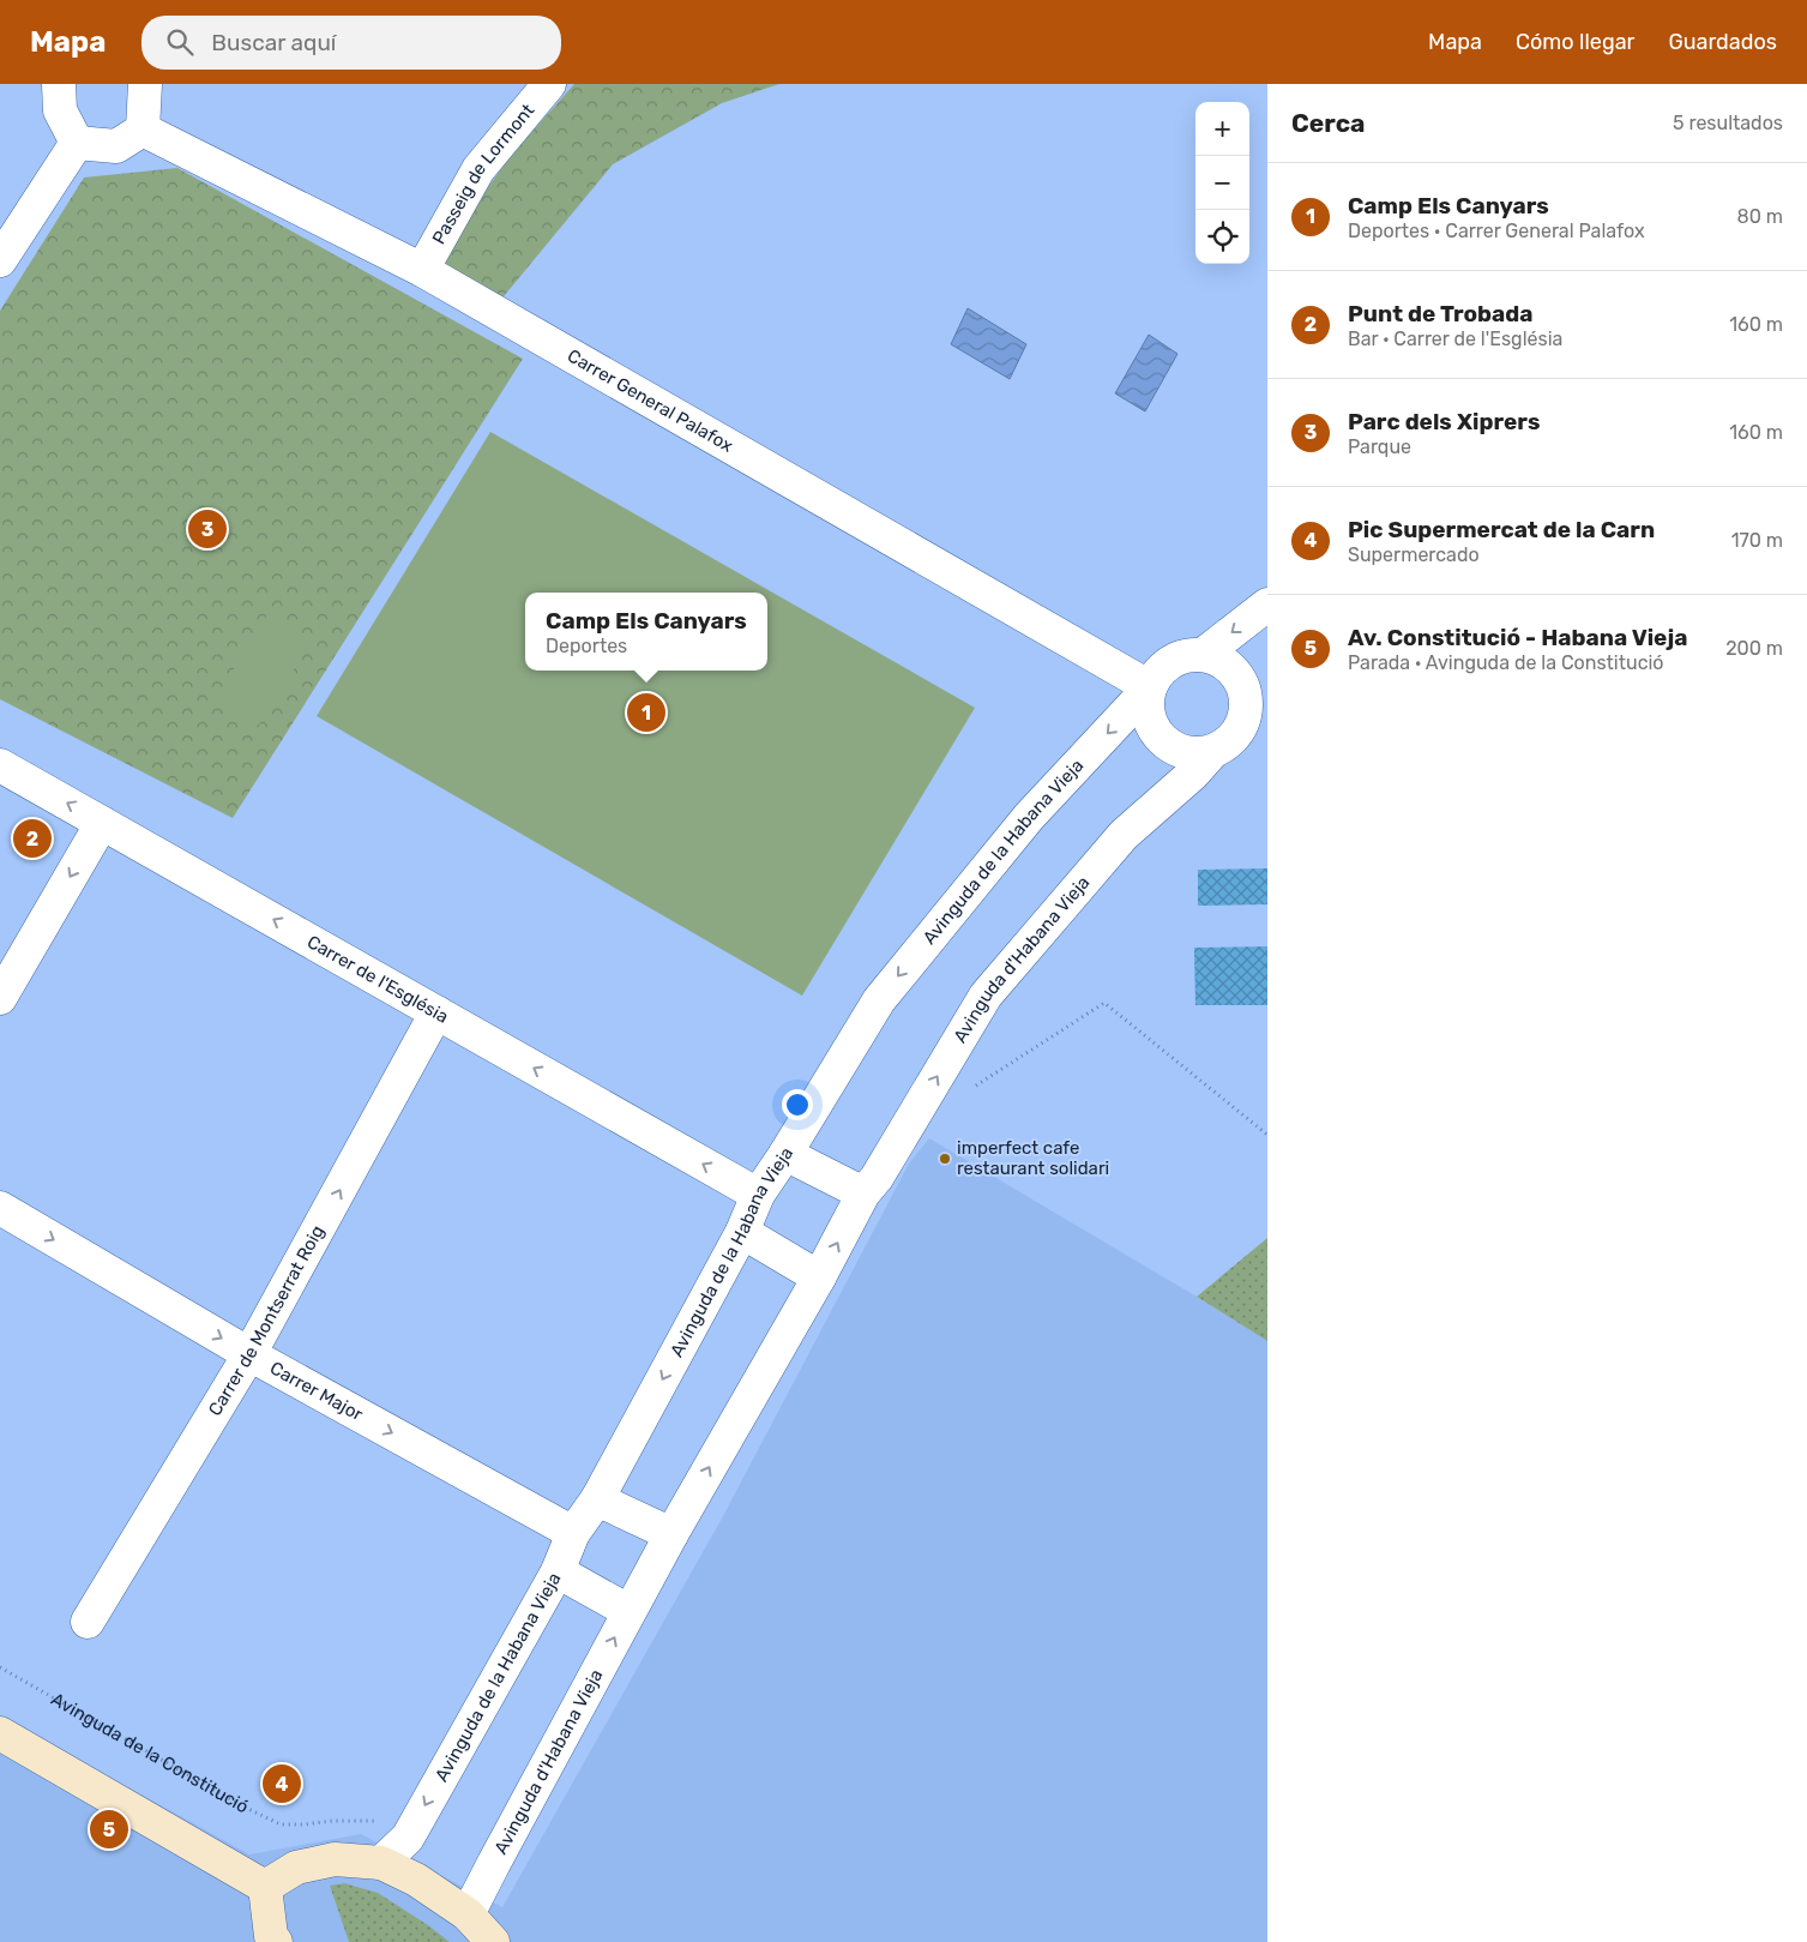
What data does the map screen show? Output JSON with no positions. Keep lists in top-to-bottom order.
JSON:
{
  "streets": {
    "street": [
      "Passeig de Lormont",
      "Carrer General Palafox",
      "Avinguda de la Habana Vieja",
      "Avinguda d'Habana Vieja",
      "Carrer de l'Església",
      "Carrer de Montserrat Roig",
      "Carrer Major"
    ],
    "path": ["Avinguda de la Constitució"]
  },
  "crossings": [
    ["Passeig de Lormont", "Carrer General Palafox"],
    ["Carrer General Palafox", "Avinguda de la Habana Vieja"],
    ["Carrer General Palafox", "Avinguda d'Habana Vieja"],
    ["Avinguda de la Habana Vieja", "Avinguda d'Habana Vieja"],
    ["Avinguda de la Habana Vieja", "Carrer de l'Església"],
    ["Avinguda de la Habana Vieja", "Carrer Major"],
    ["Avinguda de la Habana Vieja", "Avinguda de la Constitució"],
    ["Carrer de l'Església", "Carrer de Montserrat Roig"],
    ["Carrer de Montserrat Roig", "Carrer Major"]
  ],
  "one_way": [
    "Avinguda de la Habana Vieja",
    "Avinguda d'Habana Vieja",
    "Carrer de l'Església",
    "Carrer de Montserrat Roig",
    "Carrer Major"
  ],
  "places": ["imperfect cafe restaurant solidari"],
  "page": {
    "header": "Mapa",
    "search": "Buscar aquí",
    "nav": ["Mapa", "Cómo llegar", "Guardados"],
    "heading": ["Cerca", "5 resultados"],
    "map_buttons": ["+", "−"],
    "list": [
      {
        "mark": "1",
        "name": "Camp Els Canyars",
        "note": "Deportes · Carrer General Palafox",
        "value": "80 m"
      },
      {
        "mark": "2",
        "name": "Punt de Trobada",
        "note": "Bar · Carrer de l'Església",
        "value": "160 m"
      },
      {
        "mark": "3",
        "name": "Parc dels Xiprers",
        "note": "Parque",
        "value": "160 m"
      },
      {
        "mark": "4",
        "name": "Pic Supermercat de la Carn",
        "note": "Supermercado",
        "value": "170 m"
      },
      {
        "mark": "5",
        "name": "Av. Constitució - Habana Vieja",
        "note": "Parada · Avinguda de la Constitució",
        "value": "200 m"
      }
    ],
    "pins": [
      "3",
      "1",
      "2",
      "4",
      "5"
    ],
    "popup": ["Camp Els Canyars", "Deportes"]
  }
}
